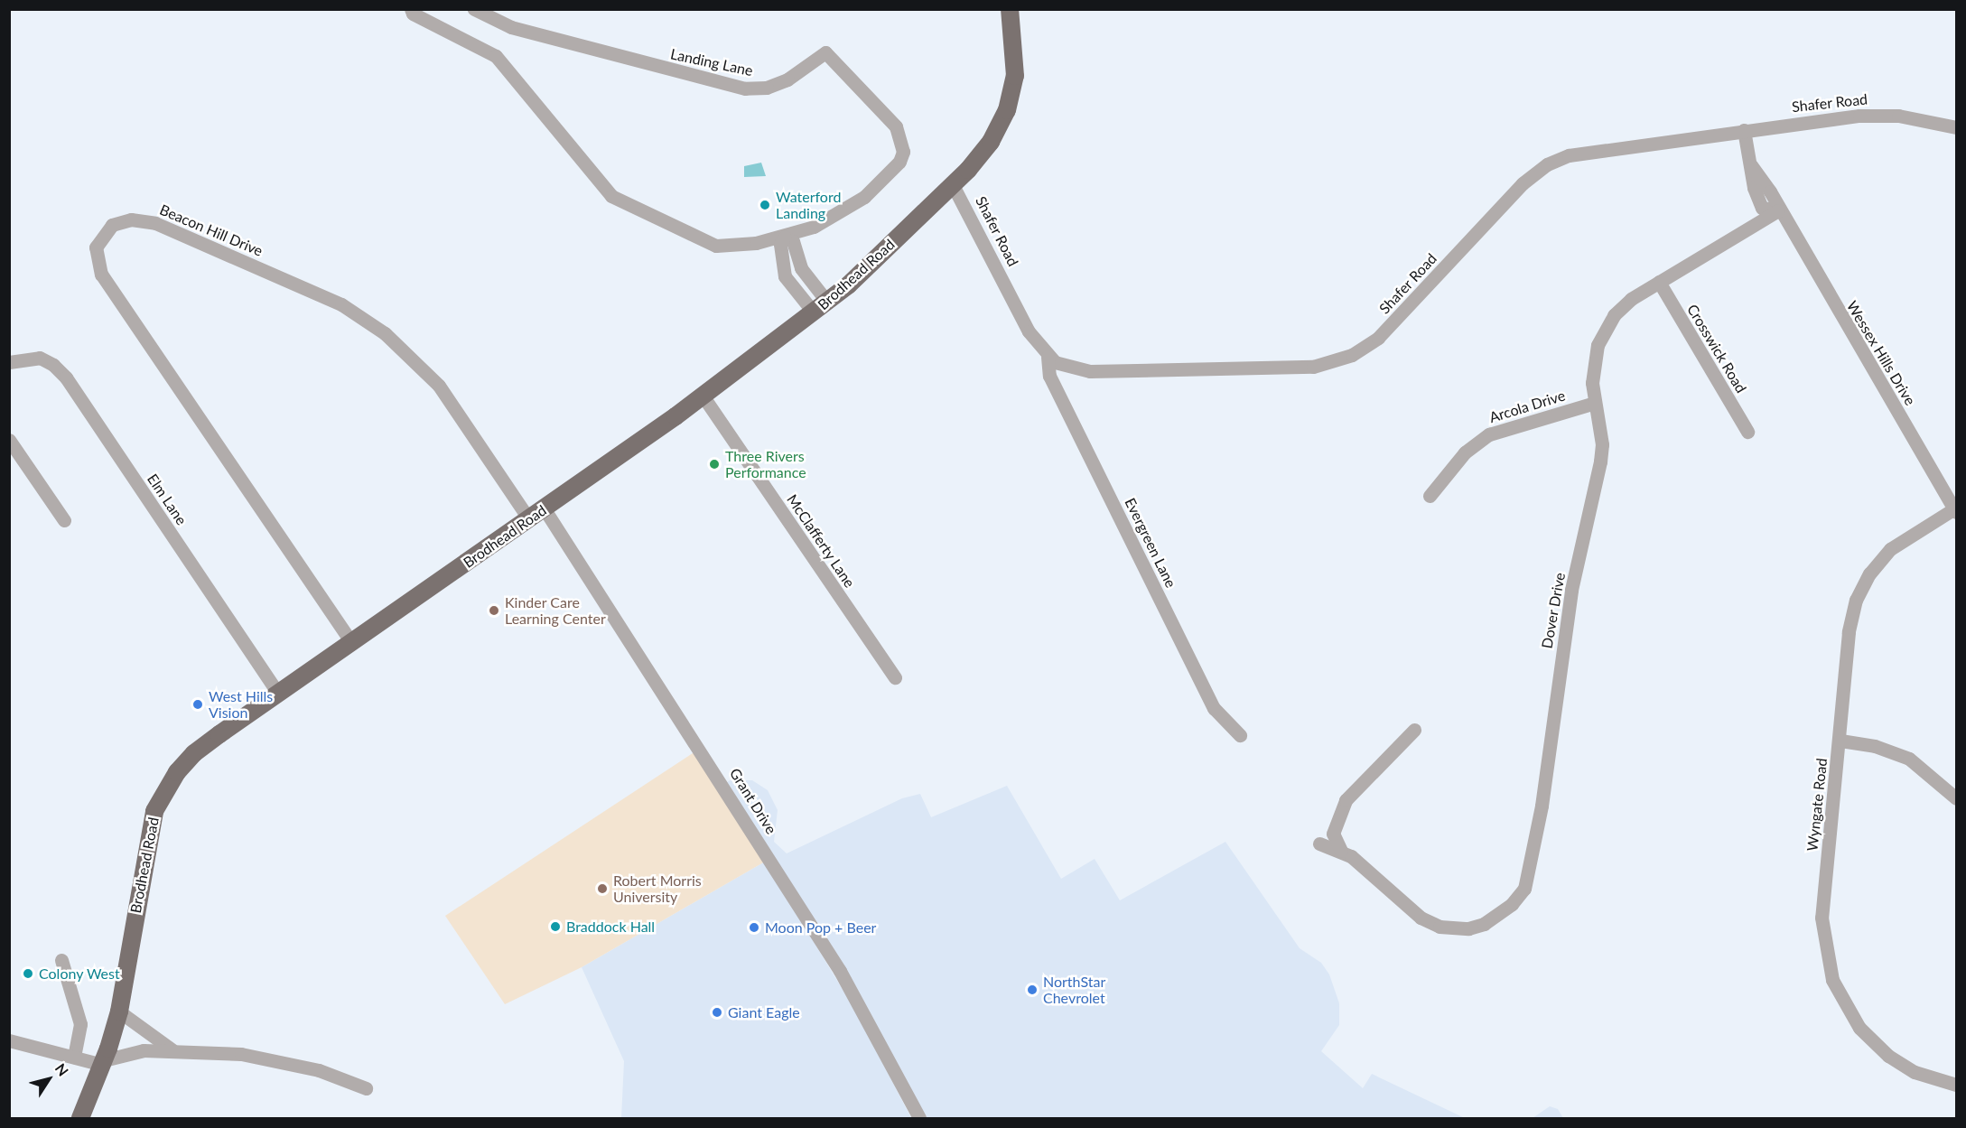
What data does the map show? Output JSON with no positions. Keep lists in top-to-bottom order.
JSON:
{
  "streets": {
    "main road": ["Brodhead Road"],
    "street": [
      "Landing Lane",
      "Shafer Road",
      "Beacon Hill Drive",
      "Crosswick Road",
      "Wessex Hills Drive",
      "Arcola Drive",
      "Elm Lane",
      "McClafferty Lane",
      "Evergreen Lane",
      "Dover Drive",
      "Grant Drive",
      "Wyngate Road"
    ]
  },
  "crossings": [
    ["Shafer Road", "Brodhead Road"],
    ["Shafer Road", "Wessex Hills Drive"],
    ["Shafer Road", "Evergreen Lane"],
    ["Beacon Hill Drive", "Brodhead Road"],
    ["Brodhead Road", "Elm Lane"],
    ["Brodhead Road", "McClafferty Lane"],
    ["Brodhead Road", "Grant Drive"],
    ["Crosswick Road", "Dover Drive"],
    ["Wessex Hills Drive", "Dover Drive"],
    ["Wessex Hills Drive", "Wyngate Road"],
    ["Arcola Drive", "Dover Drive"]
  ],
  "places": [
    "Waterford Landing",
    "Three Rivers Performance",
    "Kinder Care Learning Center",
    "West Hills Vision",
    "Robert Morris University",
    "Braddock Hall",
    "Moon Pop + Beer",
    "Colony West",
    "NorthStar Chevrolet",
    "Giant Eagle"
  ],
  "north": "top right"
}
